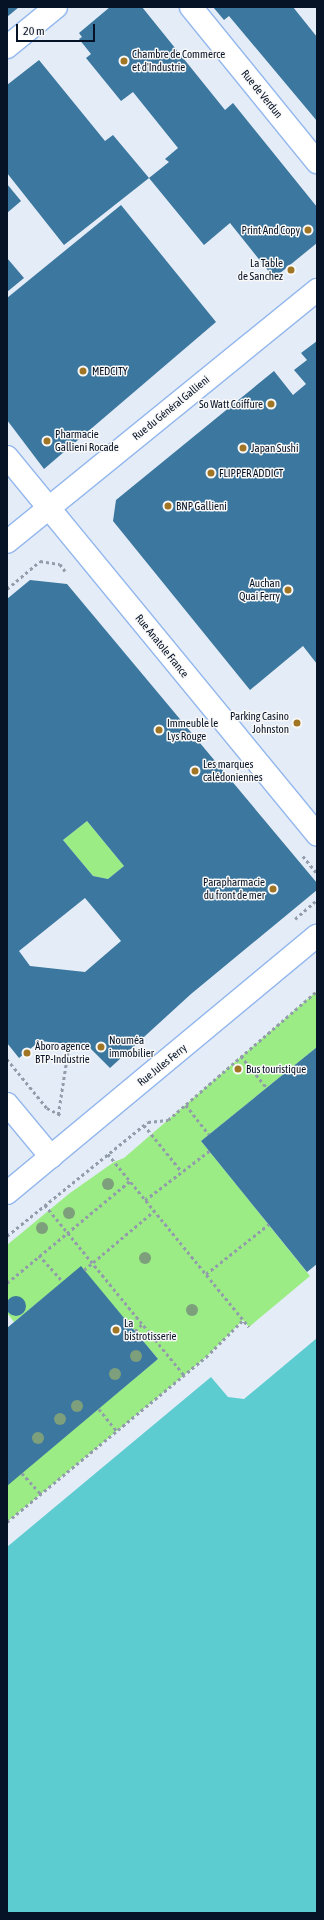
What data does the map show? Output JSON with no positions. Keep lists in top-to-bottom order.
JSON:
{
  "streets": {
    "street": [
      "Rue de Verdun",
      "Rue du Général Gallieni",
      "Rue Anatole France",
      "Rue Jules Ferry"
    ]
  },
  "crossings": [
    ["Rue du Général Gallieni", "Rue Anatole France"]
  ],
  "places": [
    "Chambre de Commerce et d'Industrie",
    "Print And Copy",
    "La Table de Sanchez",
    "MEDCITY",
    "So Watt Coiffure",
    "Pharmacie Gallieni Rocade",
    "Japan Sushi",
    "FLIPPER ADDICT",
    "BNP Gallieni",
    "Auchan Quai Ferry",
    "Parking Casino Johnston",
    "Immeuble le Lys Rouge",
    "Les marques calédoniennes",
    "Parapharmacie du front de mer",
    "Nouméa immobilier",
    "Âboro agence BTP-Industrie",
    "Bus touristique",
    "La bistrotisserie"
  ],
  "scale_bar": "20 m"
}
